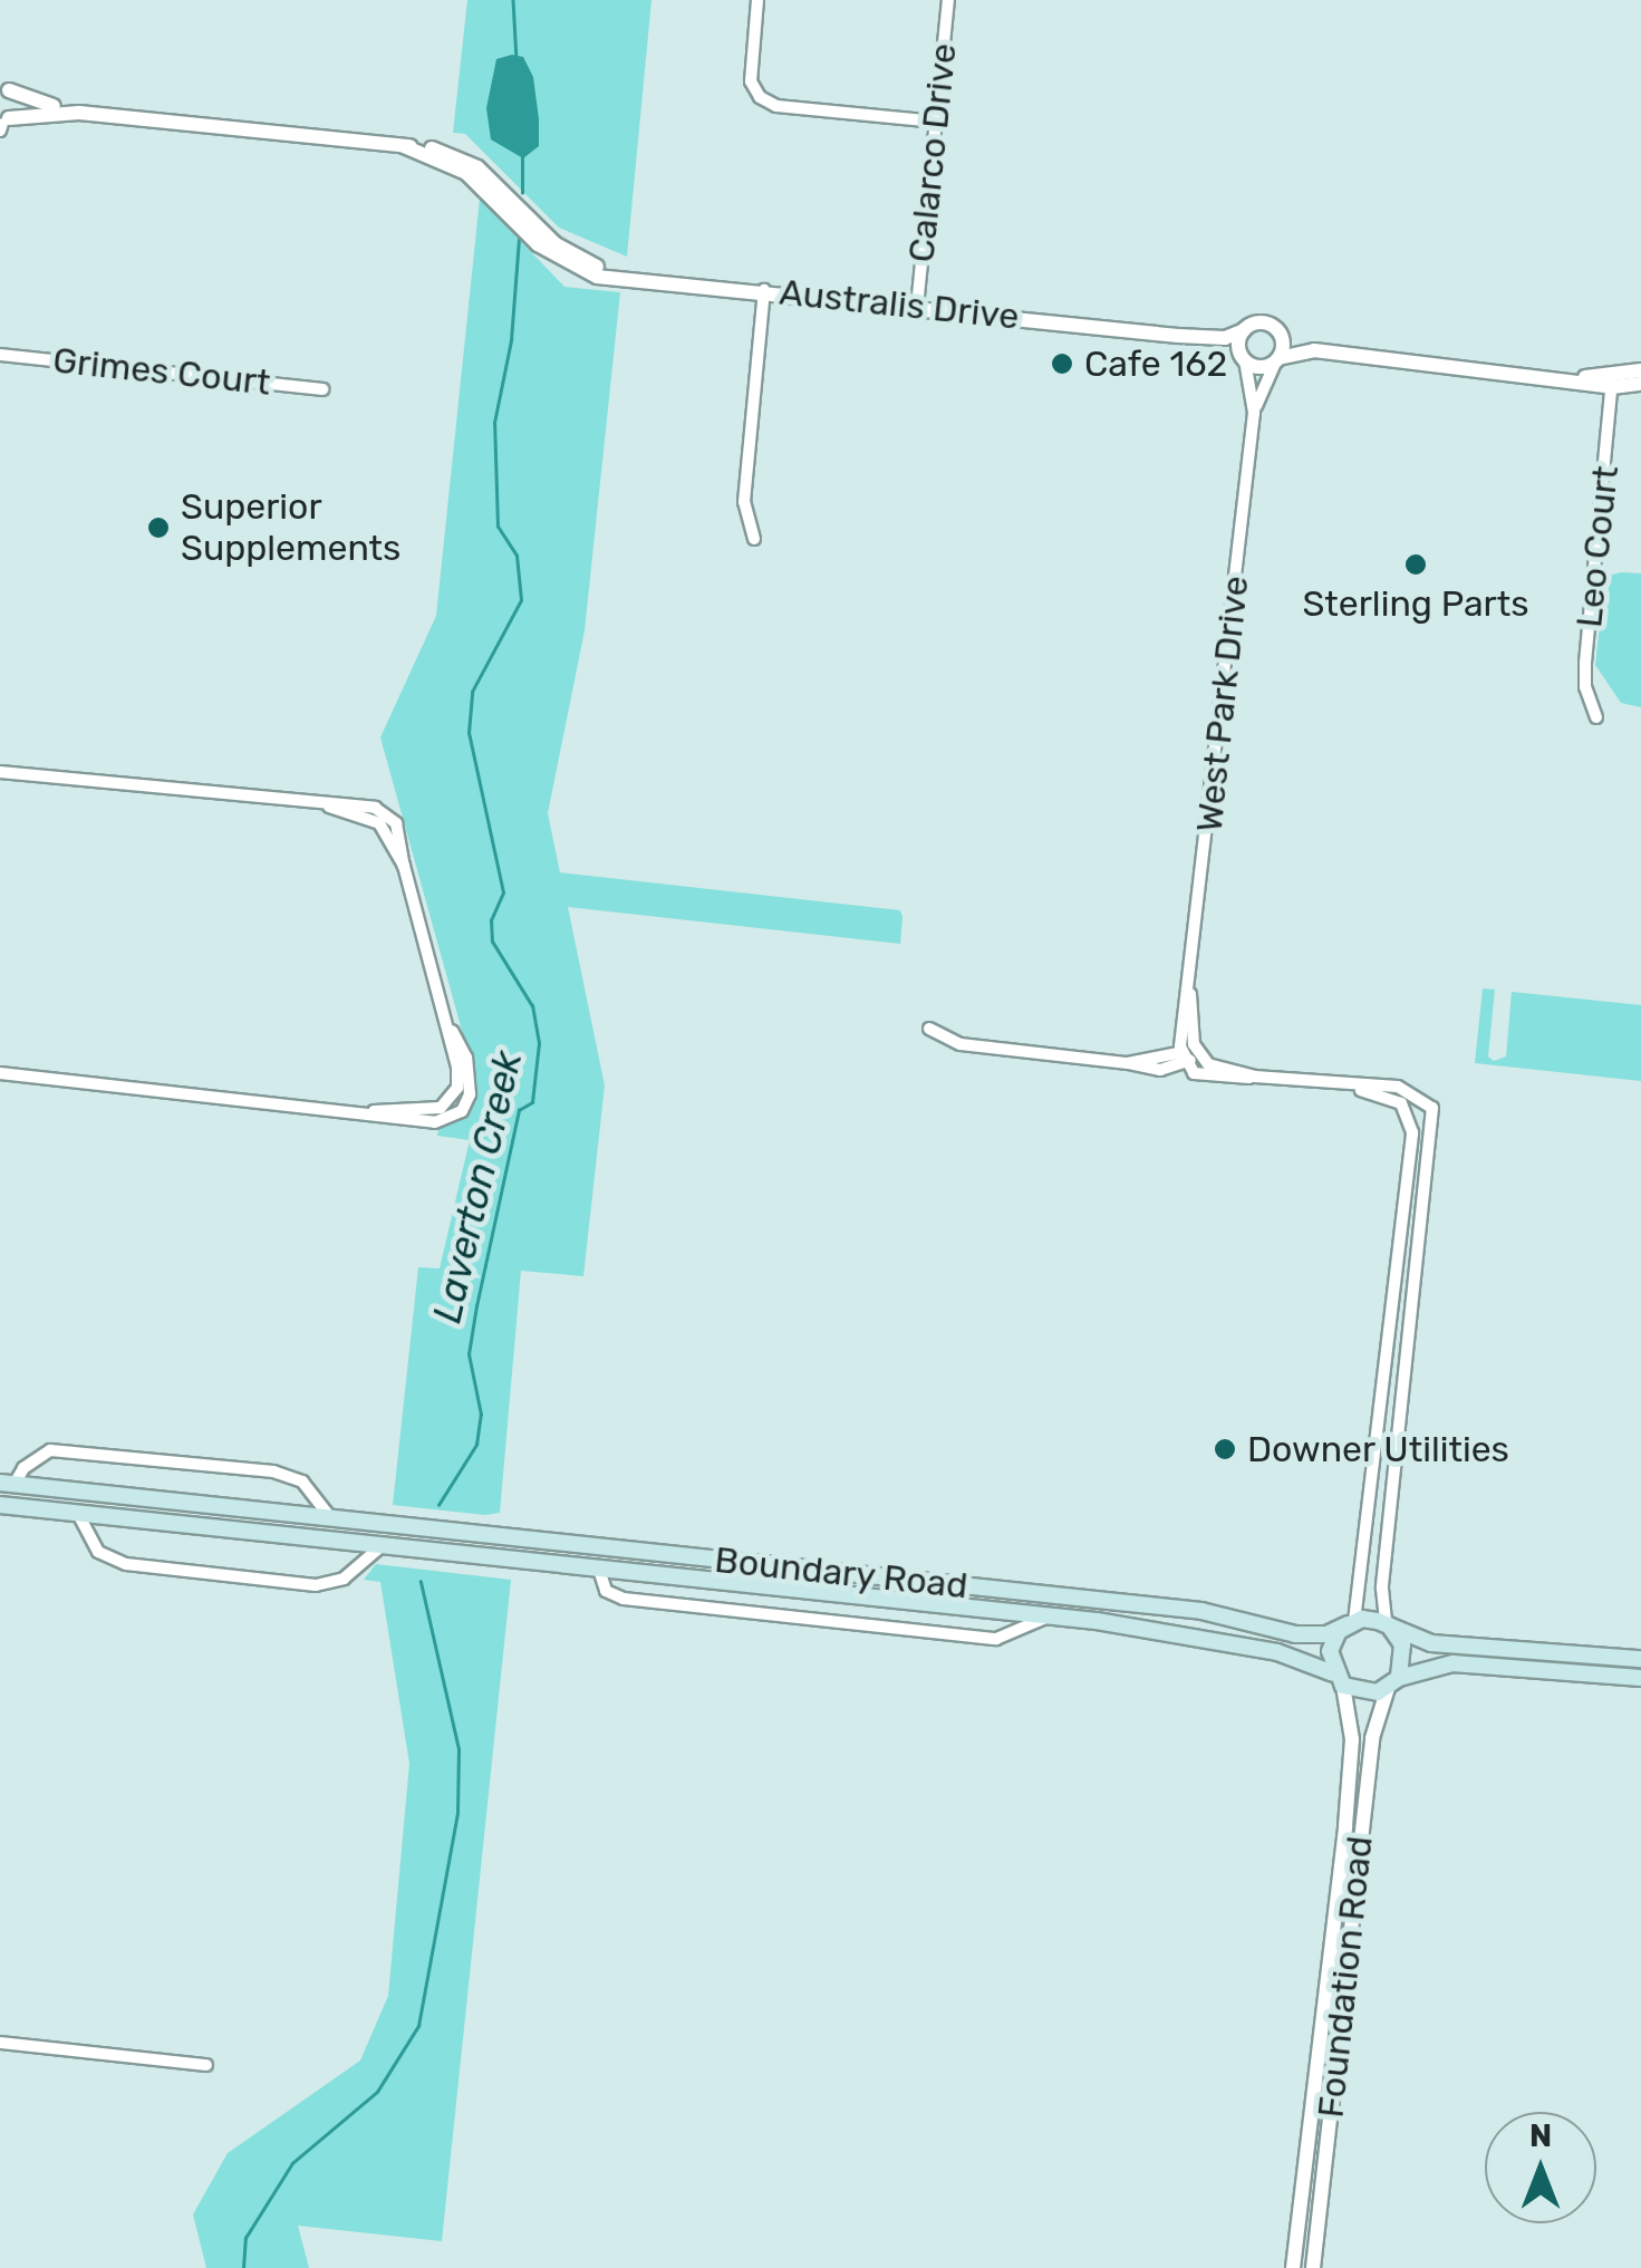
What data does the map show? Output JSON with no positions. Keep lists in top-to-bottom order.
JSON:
{
  "streets": {
    "main road": ["Boundary Road"],
    "street": [
      "Calarco Drive",
      "Australis Drive",
      "Grimes Court",
      "Leo Court",
      "West Park Drive",
      "Foundation Road"
    ]
  },
  "crossings": [
    ["Calarco Drive", "Australis Drive"],
    ["Australis Drive", "West Park Drive"],
    ["Boundary Road", "Foundation Road"]
  ],
  "water": ["Laverton Creek"],
  "places": [
    "Cafe 162",
    "Superior Supplements",
    "Sterling Parts",
    "Downer Utilities"
  ],
  "north": "top"
}
